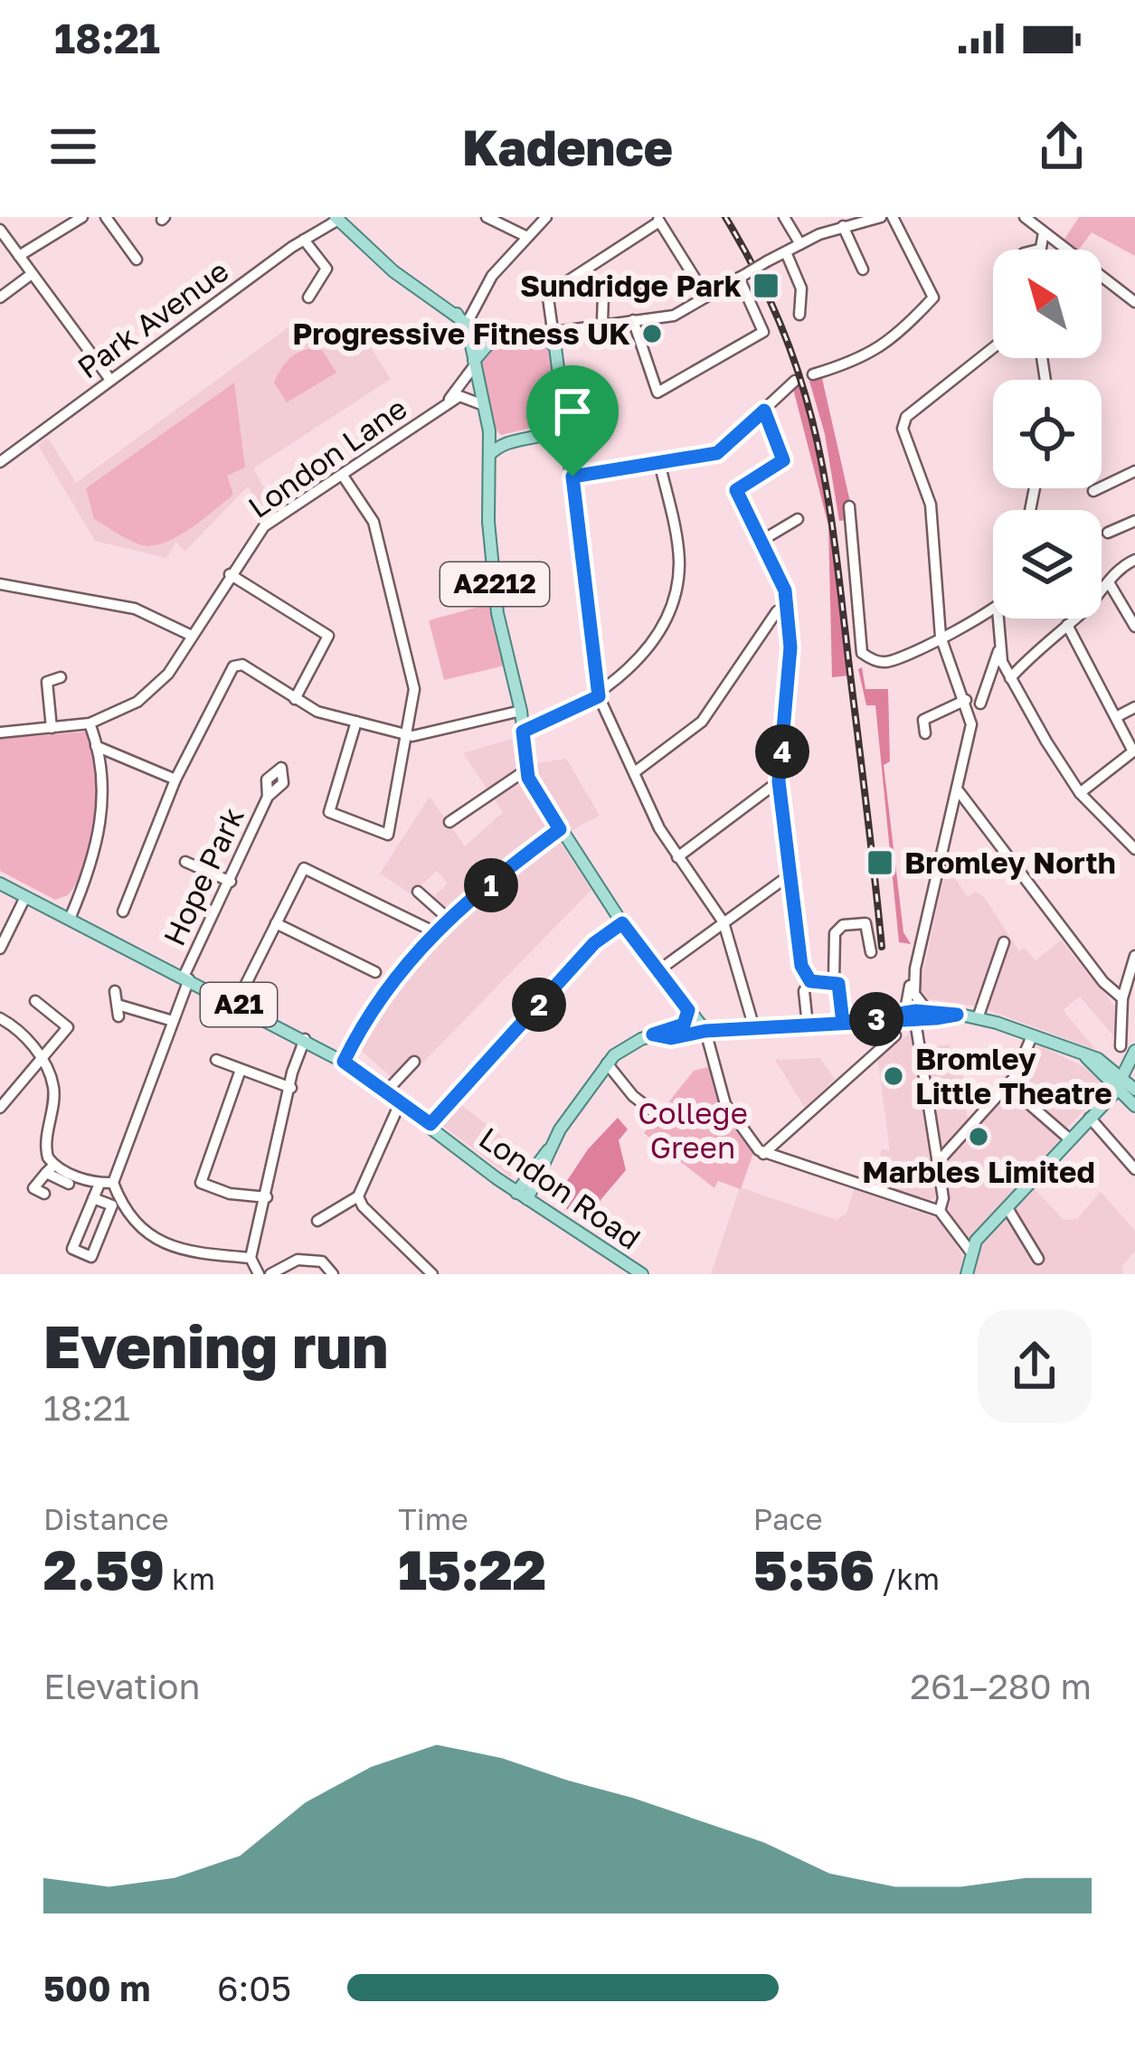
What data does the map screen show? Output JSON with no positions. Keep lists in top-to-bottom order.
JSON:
{
  "streets": {
    "main road": ["A2212", "A21", "London Road"],
    "street": ["Park Avenue", "London Lane", "Hope Park"]
  },
  "crossings": [
    ["London Lane", "A2212"],
    ["Hope Park", "London Road"]
  ],
  "parks": ["College Green"],
  "places": {
    "transit": ["Sundridge Park", "Bromley North"],
    "other": ["Progressive Fitness UK", "Bromley Little Theatre", "Marbles Limited"]
  },
  "north": "top left",
  "page": {
    "status": "18:21",
    "header": "Kadence",
    "pins": [
      "4",
      "1",
      "2",
      "3"
    ],
    "heading": ["Evening run", "18:21"],
    "stats": [
      ["Distance", "2.59 km"],
      ["Time", "15:22"],
      ["Pace", "5:56 /km"]
    ],
    "chart": ["Elevation", "261–280 m"],
    "list": [
      {
        "name": "500 m",
        "note": "6:05"
      }
    ]
  }
}
